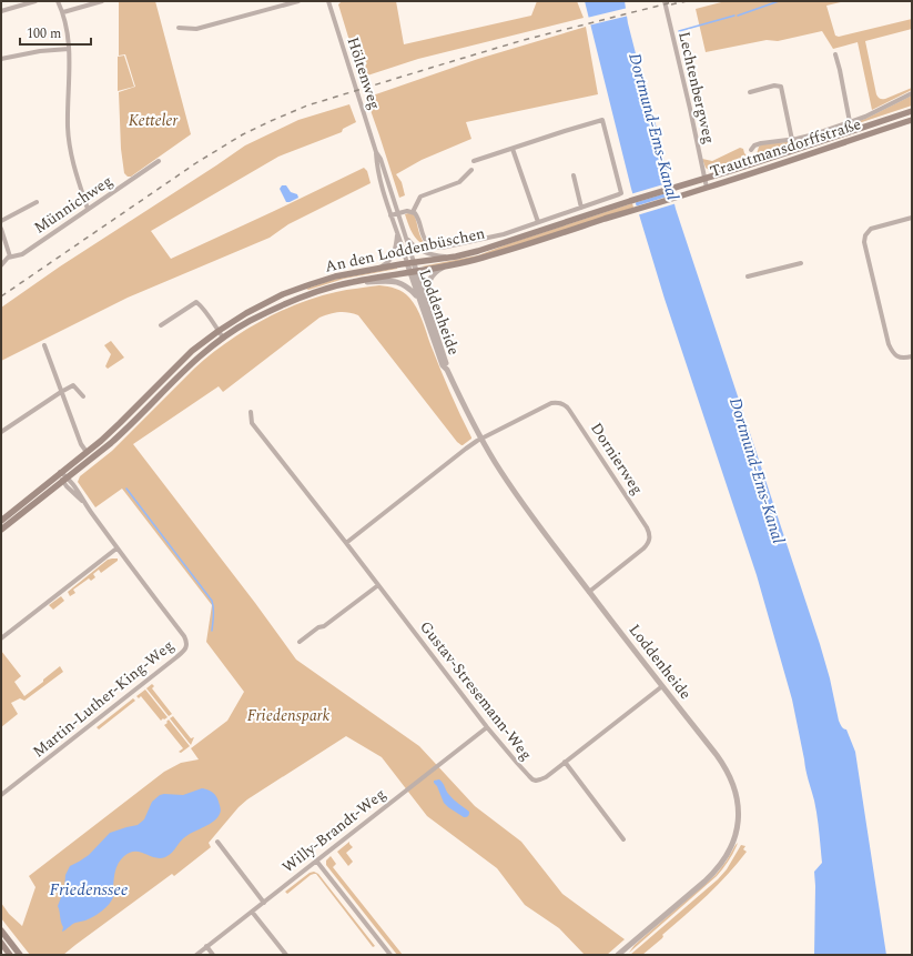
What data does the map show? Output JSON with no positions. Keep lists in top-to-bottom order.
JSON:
{
  "streets": {
    "main road": ["Trauttmansdorffstraße", "An den Loddenbüschen"],
    "street": [
      "Höltenweg",
      "Lechtenbergweg",
      "Münnichweg",
      "Loddenheide",
      "Dornierweg",
      "Gustav-Stresemann-Weg",
      "Martin-Luther-King-Weg",
      "Willy-Brandt-Weg"
    ]
  },
  "crossings": [
    ["Höltenweg", "An den Loddenbüschen"],
    ["Höltenweg", "Loddenheide"],
    ["Lechtenbergweg", "Trauttmansdorffstraße"],
    ["Lechtenbergweg", "An den Loddenbüschen"],
    ["Trauttmansdorffstraße", "An den Loddenbüschen"],
    ["An den Loddenbüschen", "Loddenheide"],
    ["An den Loddenbüschen", "Martin-Luther-King-Weg"],
    ["Loddenheide", "Dornierweg"],
    ["Loddenheide", "Gustav-Stresemann-Weg"],
    ["Gustav-Stresemann-Weg", "Willy-Brandt-Weg"]
  ],
  "water": ["Dortmund-Ems-Kanal", "Friedenssee"],
  "parks": ["Ketteler", "Friedenspark"],
  "scale_bar": "100 m"
}
